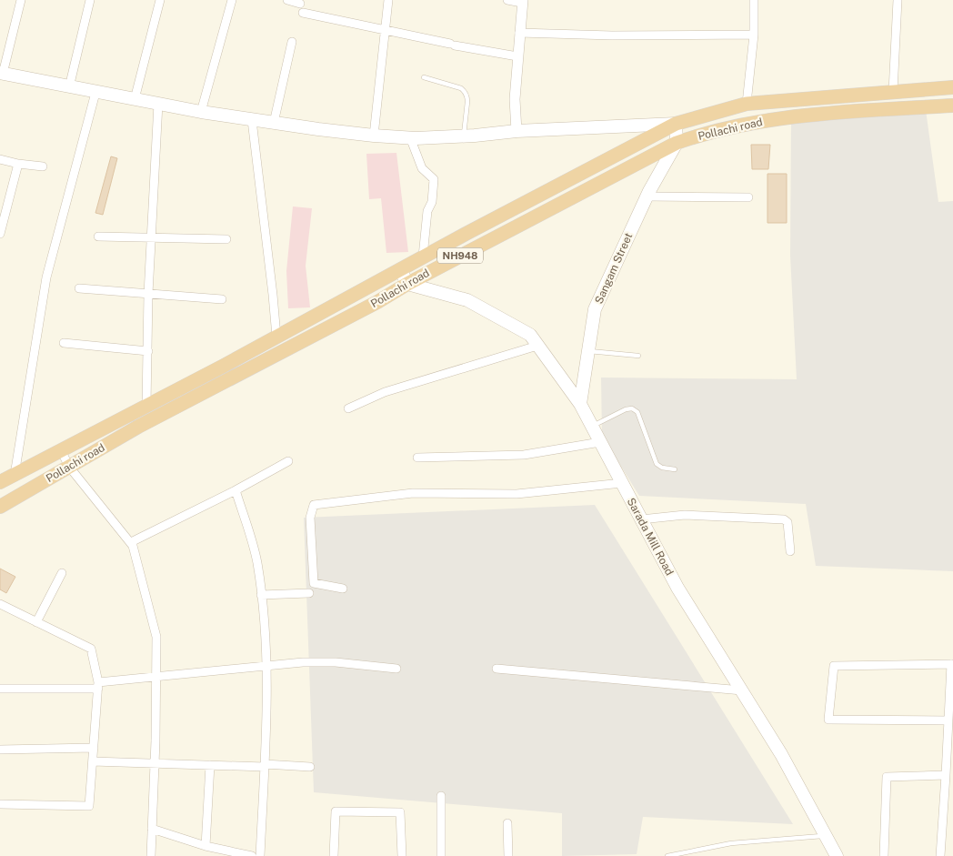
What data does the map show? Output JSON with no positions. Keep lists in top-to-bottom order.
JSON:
{
  "streets": {
    "highway": ["Pollachi road", "NH948"],
    "main road": ["Sangam Street", "Sarada Mill Road"]
  },
  "crossings": [
    ["Pollachi road", "Sangam Street"],
    ["Pollachi road", "Sarada Mill Road"],
    ["Sangam Street", "Sarada Mill Road"]
  ]
}
